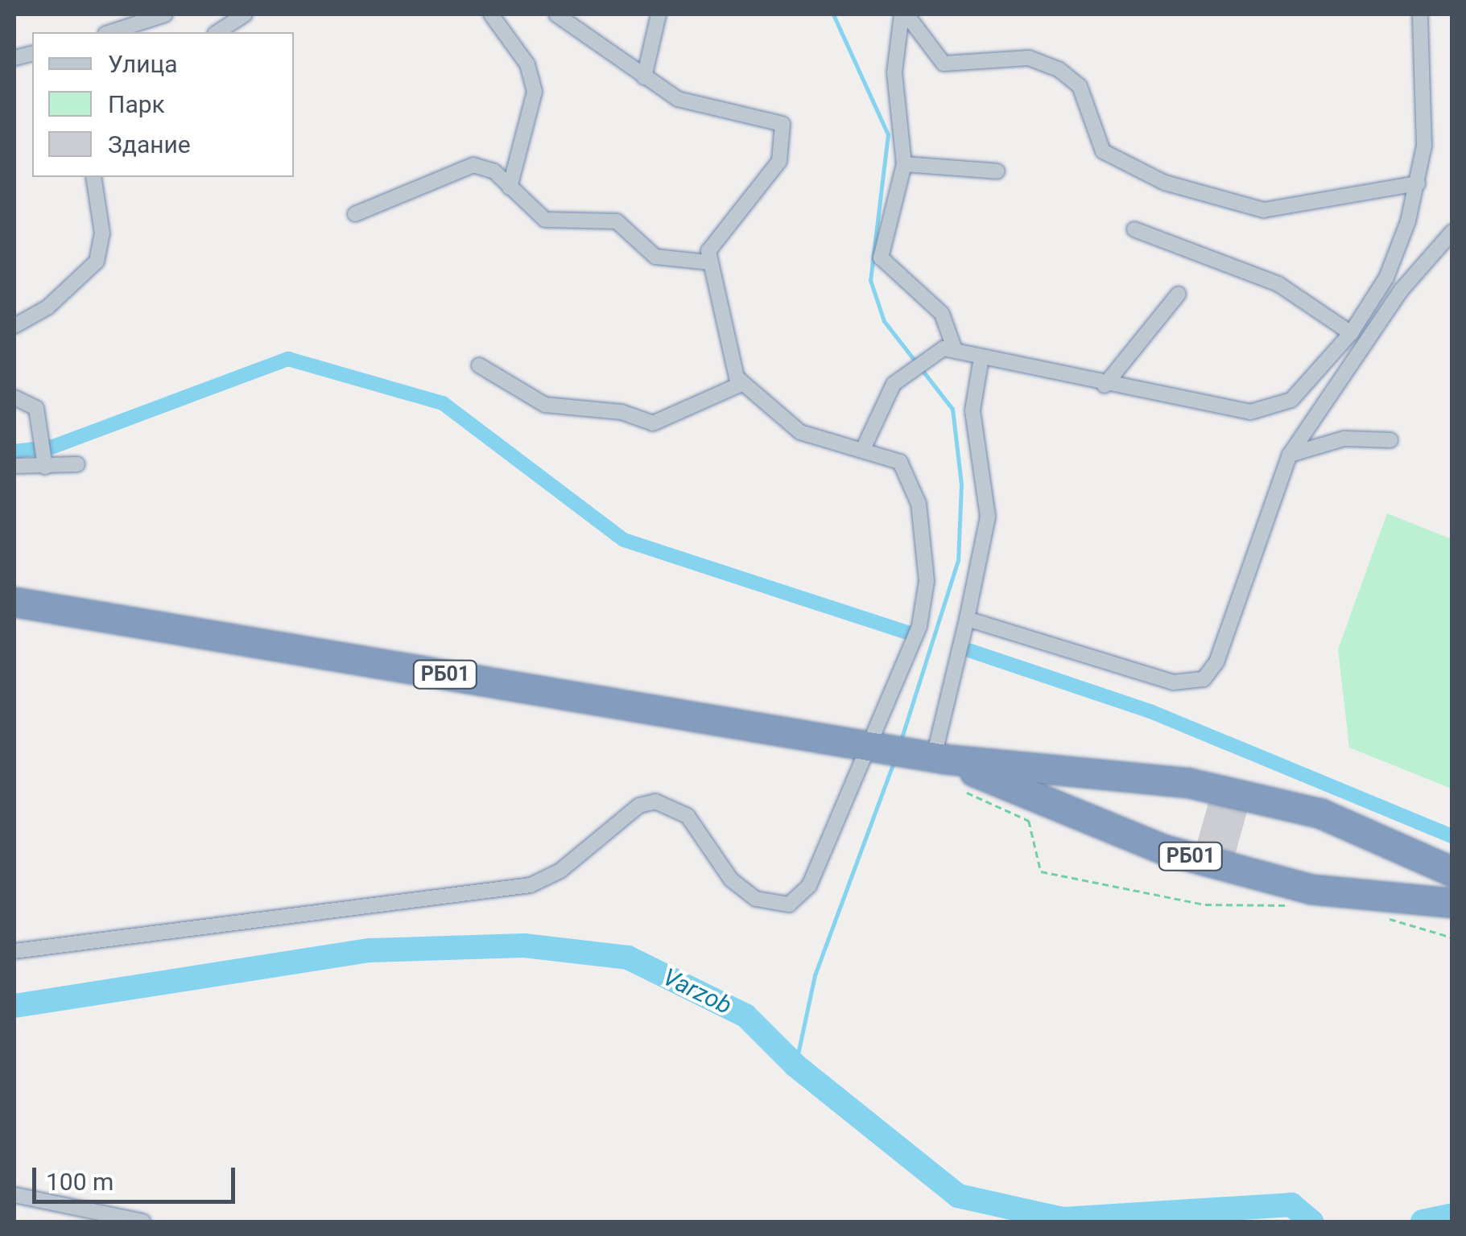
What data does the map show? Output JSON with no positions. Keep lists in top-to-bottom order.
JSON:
{
  "streets": {
    "highway": ["РБ01"]
  },
  "water": ["Varzob"],
  "legend": ["Улица", "Парк", "Здание"],
  "scale_bar": "100 m"
}
